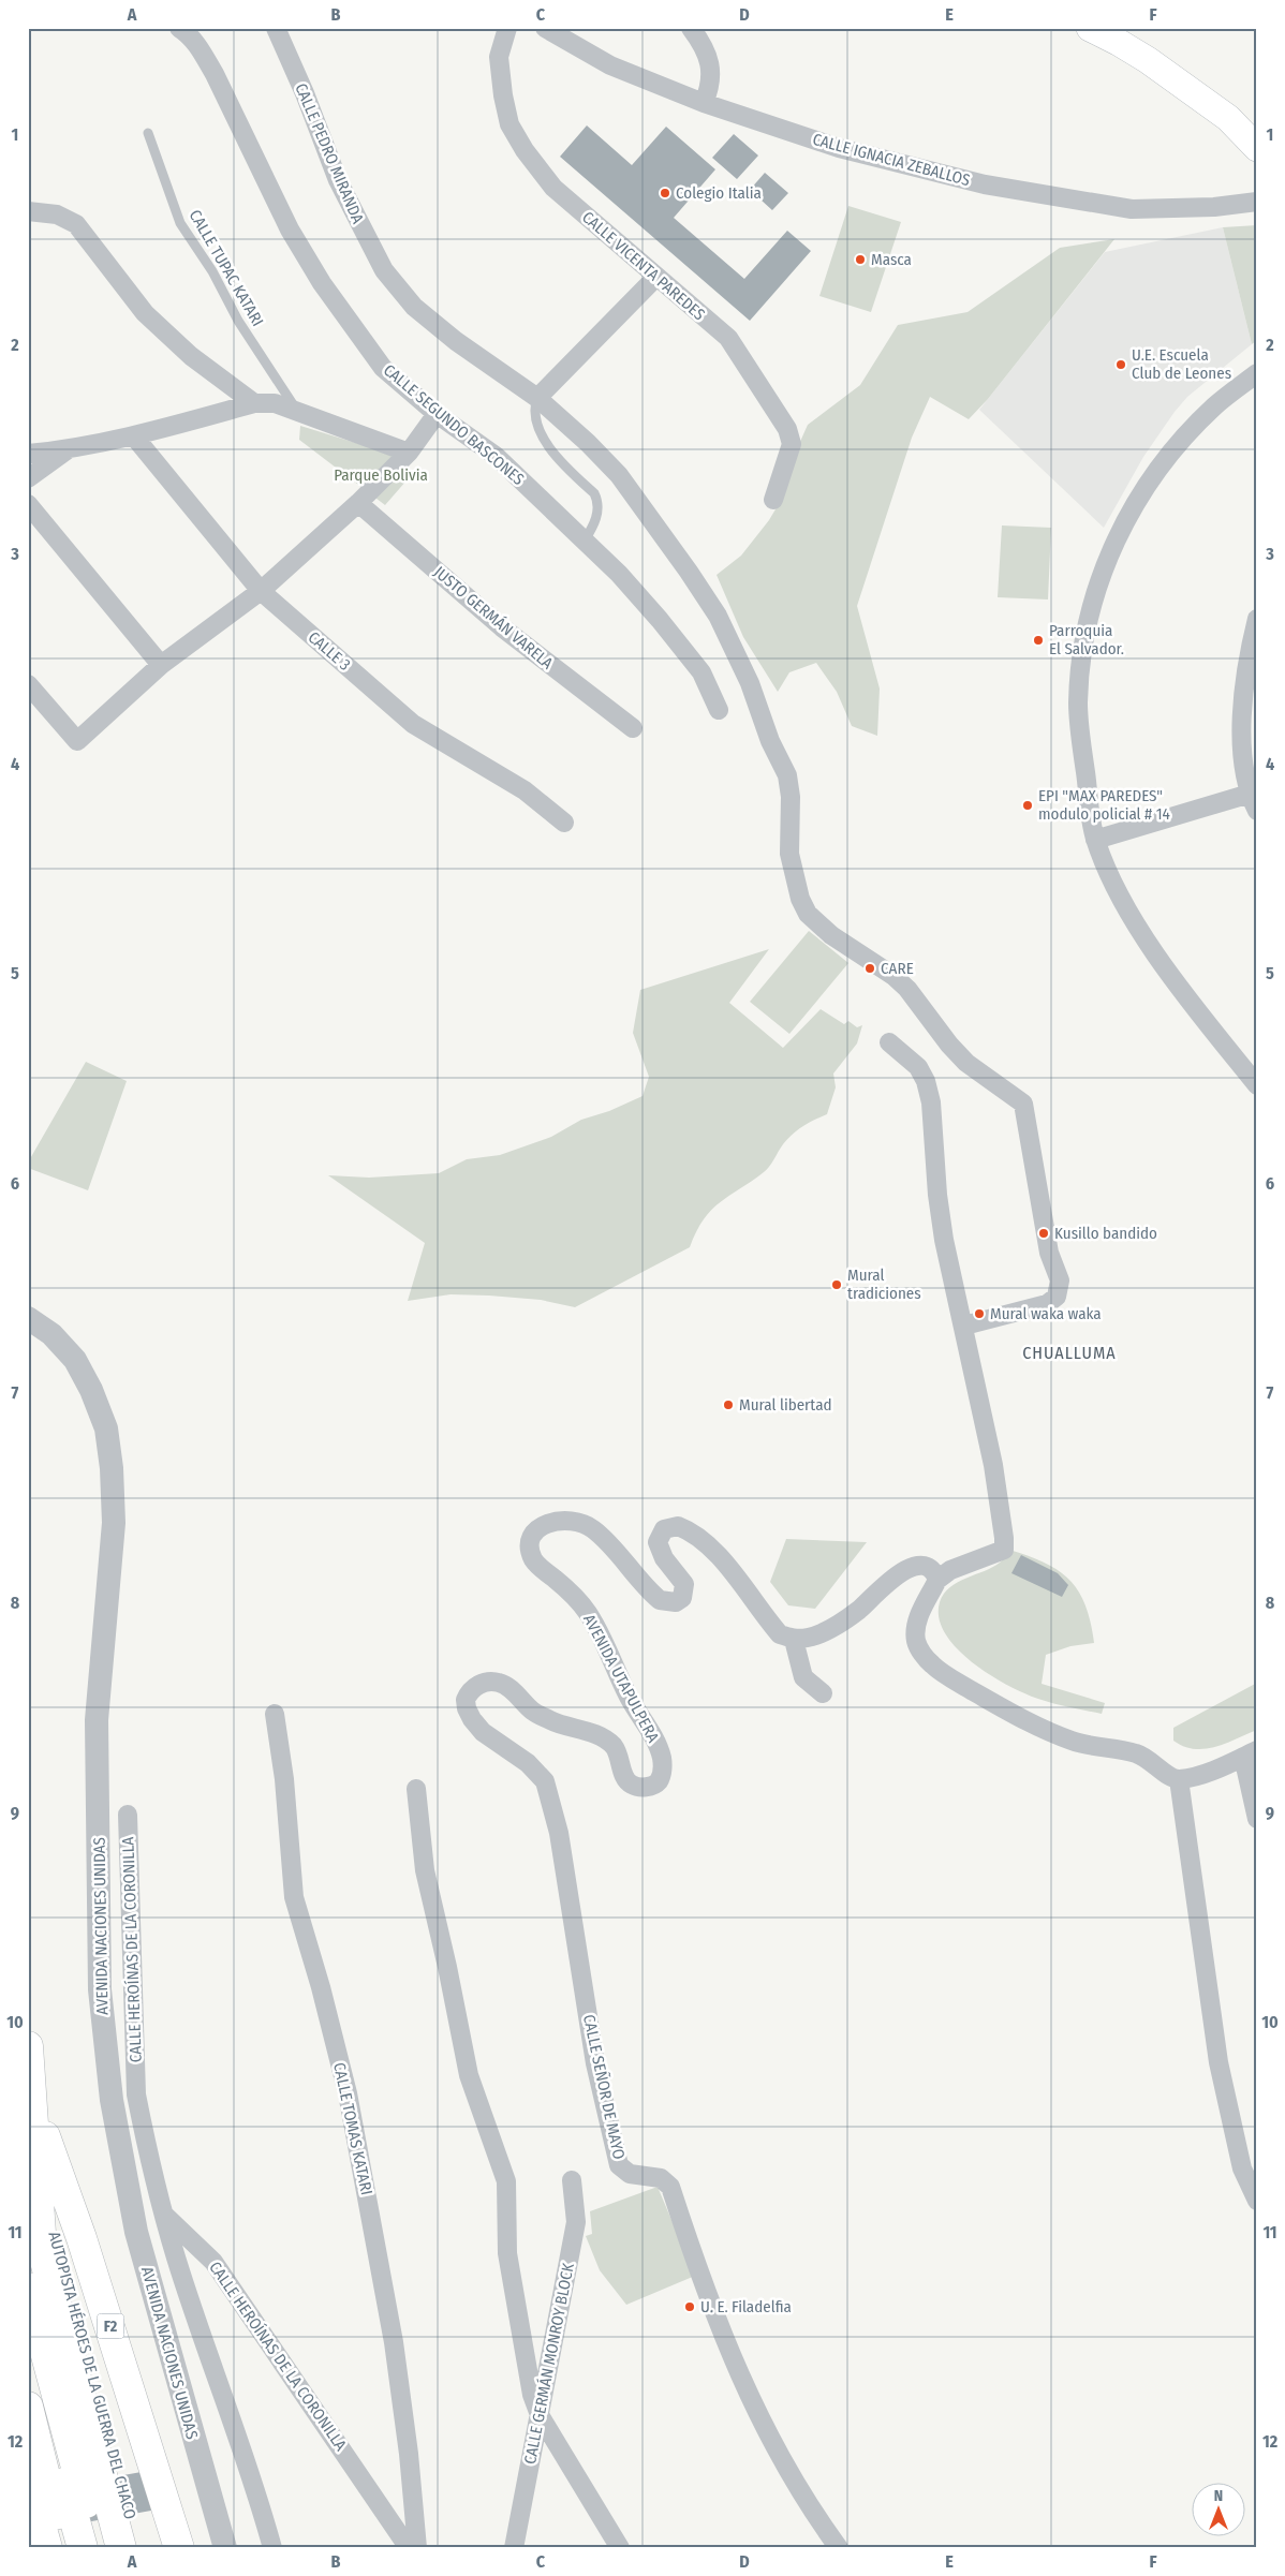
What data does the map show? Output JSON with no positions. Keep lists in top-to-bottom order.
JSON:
{
  "streets": {
    "highway": ["F2", "AUTOPISTA HÉROES DE LA GUERRA DEL CHACO"],
    "street": [
      "CALLE PEDRO MIRANDA",
      "CALLE IGNACIA ZEBALLOS",
      "CALLE VICENTA PAREDES",
      "CALLE SEGUNDO BASCONES",
      "JUSTO GERMÁN VARELA",
      "CALLE 3",
      "AVENIDA UTAPULPERA",
      "AVENIDA NACIONES UNIDAS",
      "CALLE HEROÍNAS DE LA CORONILLA",
      "CALLE SEÑOR DE MAYO",
      "CALLE TOMAS KATARI",
      "CALLE GERMÁN MONROY BLOCK"
    ],
    "lane": ["CALLE TUPAC KATARI"]
  },
  "crossings": [
    ["AVENIDA UTAPULPERA", "CALLE SEÑOR DE MAYO"]
  ],
  "districts": ["CHUALLUMA"],
  "parks": ["Parque Bolivia"],
  "places": [
    "Colegio Italia",
    "Masca",
    "U.E. Escuela Club de Leones",
    "Parroquia El Salvador.",
    "EPI \"MAX PAREDES\" modulo policial # 14",
    "CARE",
    "Kusillo bandido",
    "Mural tradiciones",
    "Mural waka waka",
    "Mural libertad",
    "U. E. Filadelfia"
  ],
  "north": "top",
  "grid": {
    "columns": [
      "A",
      "B",
      "C",
      "D",
      "E",
      "F"
    ],
    "rows": [
      "1",
      "2",
      "3",
      "4",
      "5",
      "6",
      "7",
      "8",
      "9",
      "10",
      "11",
      "12"
    ]
  }
}
